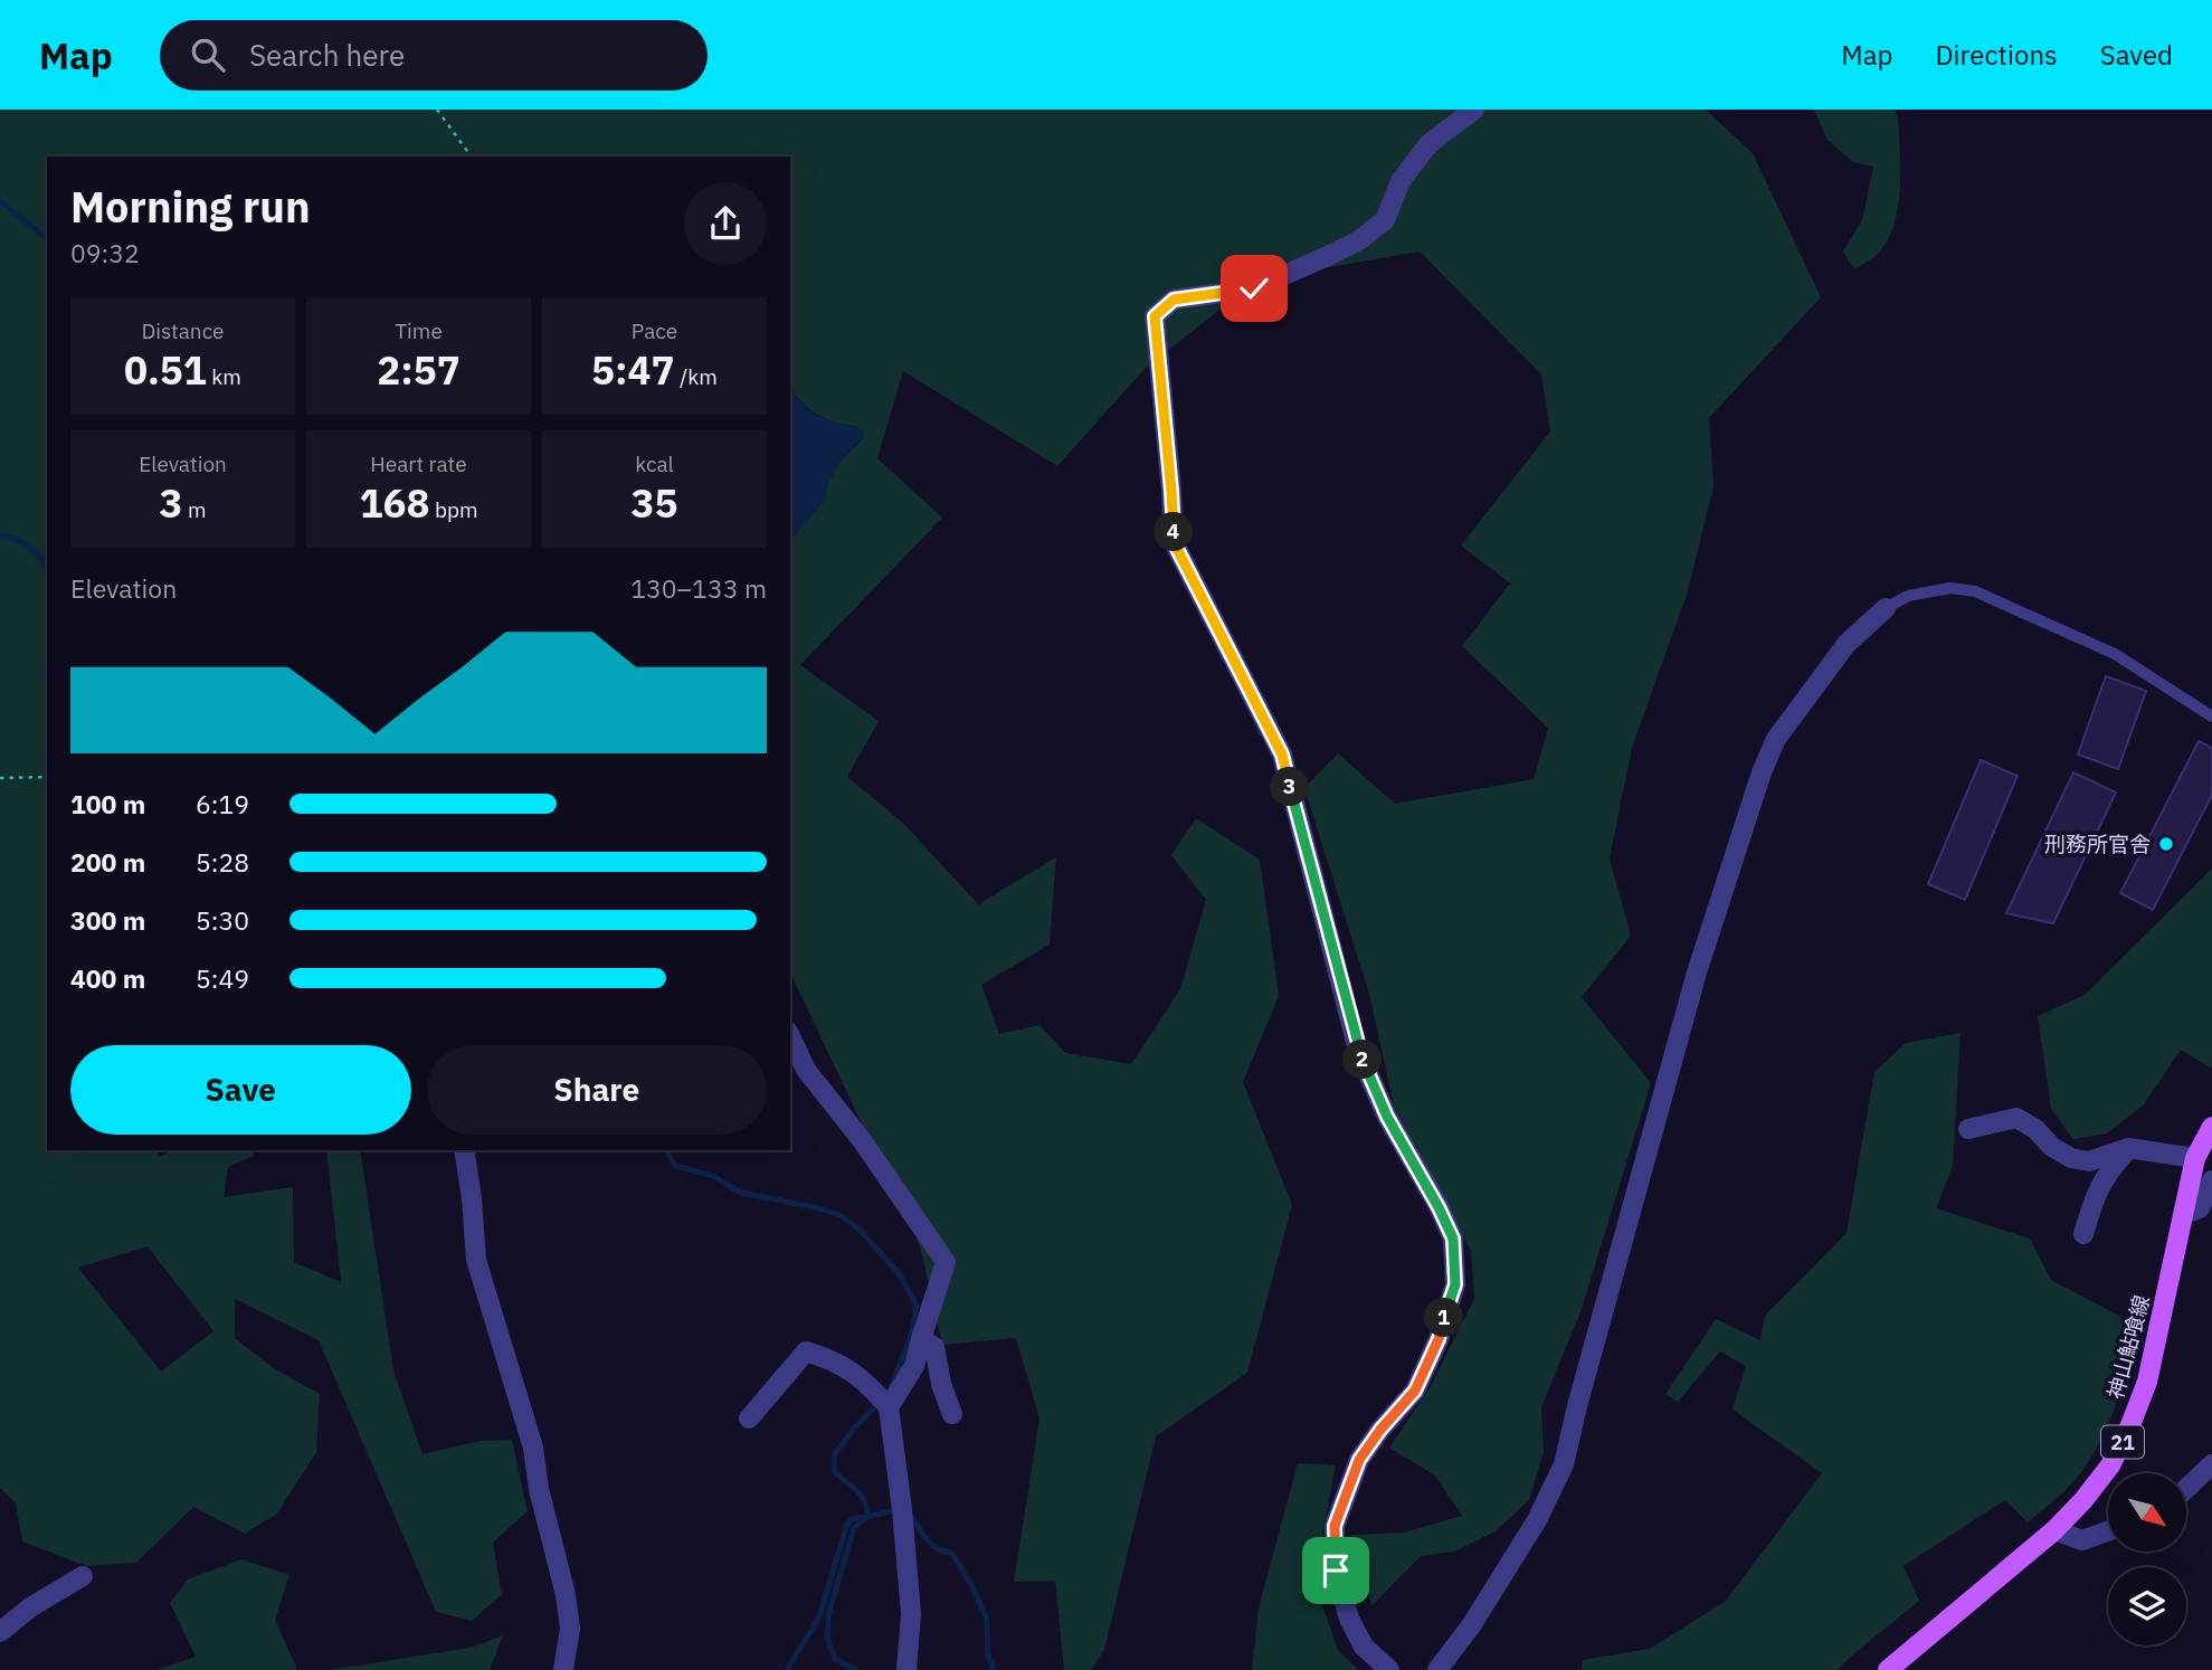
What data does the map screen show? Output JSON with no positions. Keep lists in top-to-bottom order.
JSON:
{
  "streets": {
    "main road": ["神山鮎喰線", "21"]
  },
  "places": ["刑務所官舎"],
  "north": "bottom right",
  "page": {
    "header": "Map",
    "search": "Search here",
    "nav": ["Map", "Directions", "Saved"],
    "heading": ["Morning run", "09:32"],
    "stats": [
      ["Distance", "0.51 km"],
      ["Time", "2:57"],
      ["Pace", "5:47 /km"],
      ["Elevation", "3 m"],
      ["Heart rate", "168 bpm"],
      ["kcal", "35"]
    ],
    "pins": [
      "4",
      "3",
      "2",
      "1"
    ],
    "chart": ["Elevation", "130–133 m"],
    "list": [
      {
        "name": "100 m",
        "note": "6:19"
      },
      {
        "name": "200 m",
        "note": "5:28"
      },
      {
        "name": "300 m",
        "note": "5:30"
      },
      {
        "name": "400 m",
        "note": "5:49"
      }
    ],
    "buttons": ["Save", "Share"]
  }
}
